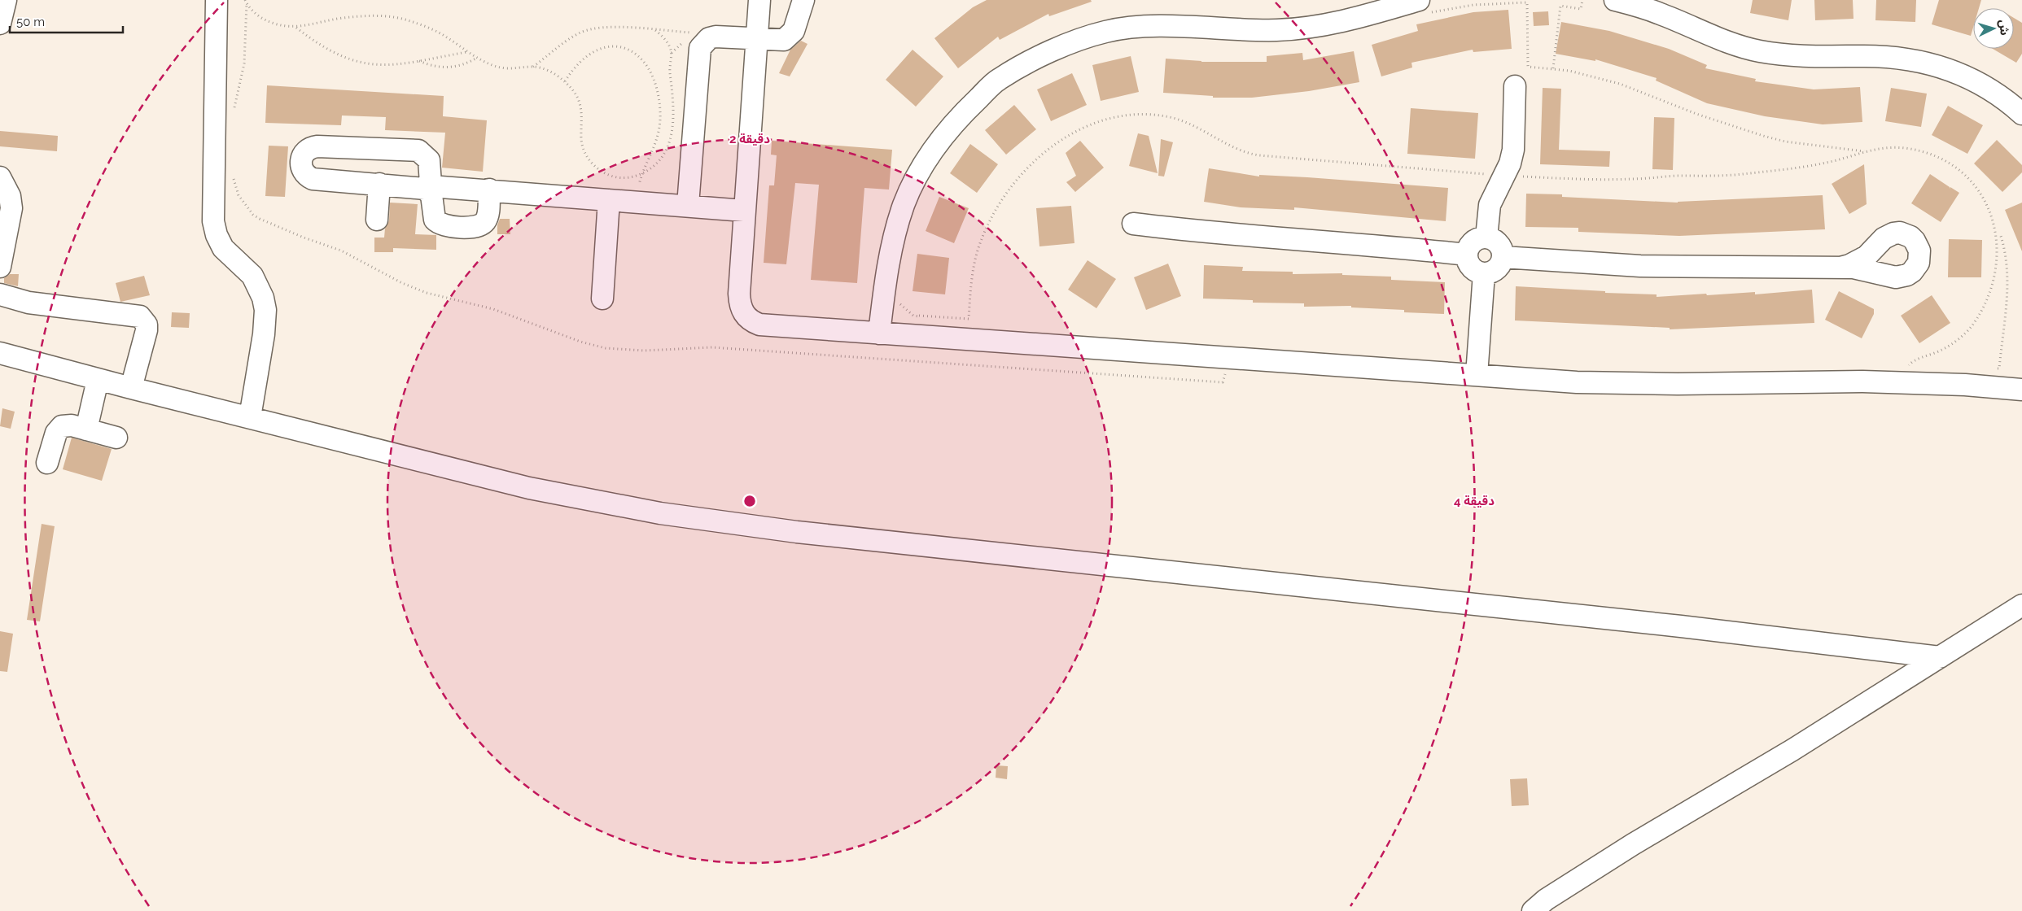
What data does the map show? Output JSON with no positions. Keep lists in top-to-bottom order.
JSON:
{
  "scale_bar": "50 m",
  "north": "right",
  "rings": ["2 دقيقة", "4 دقيقة"]
}
